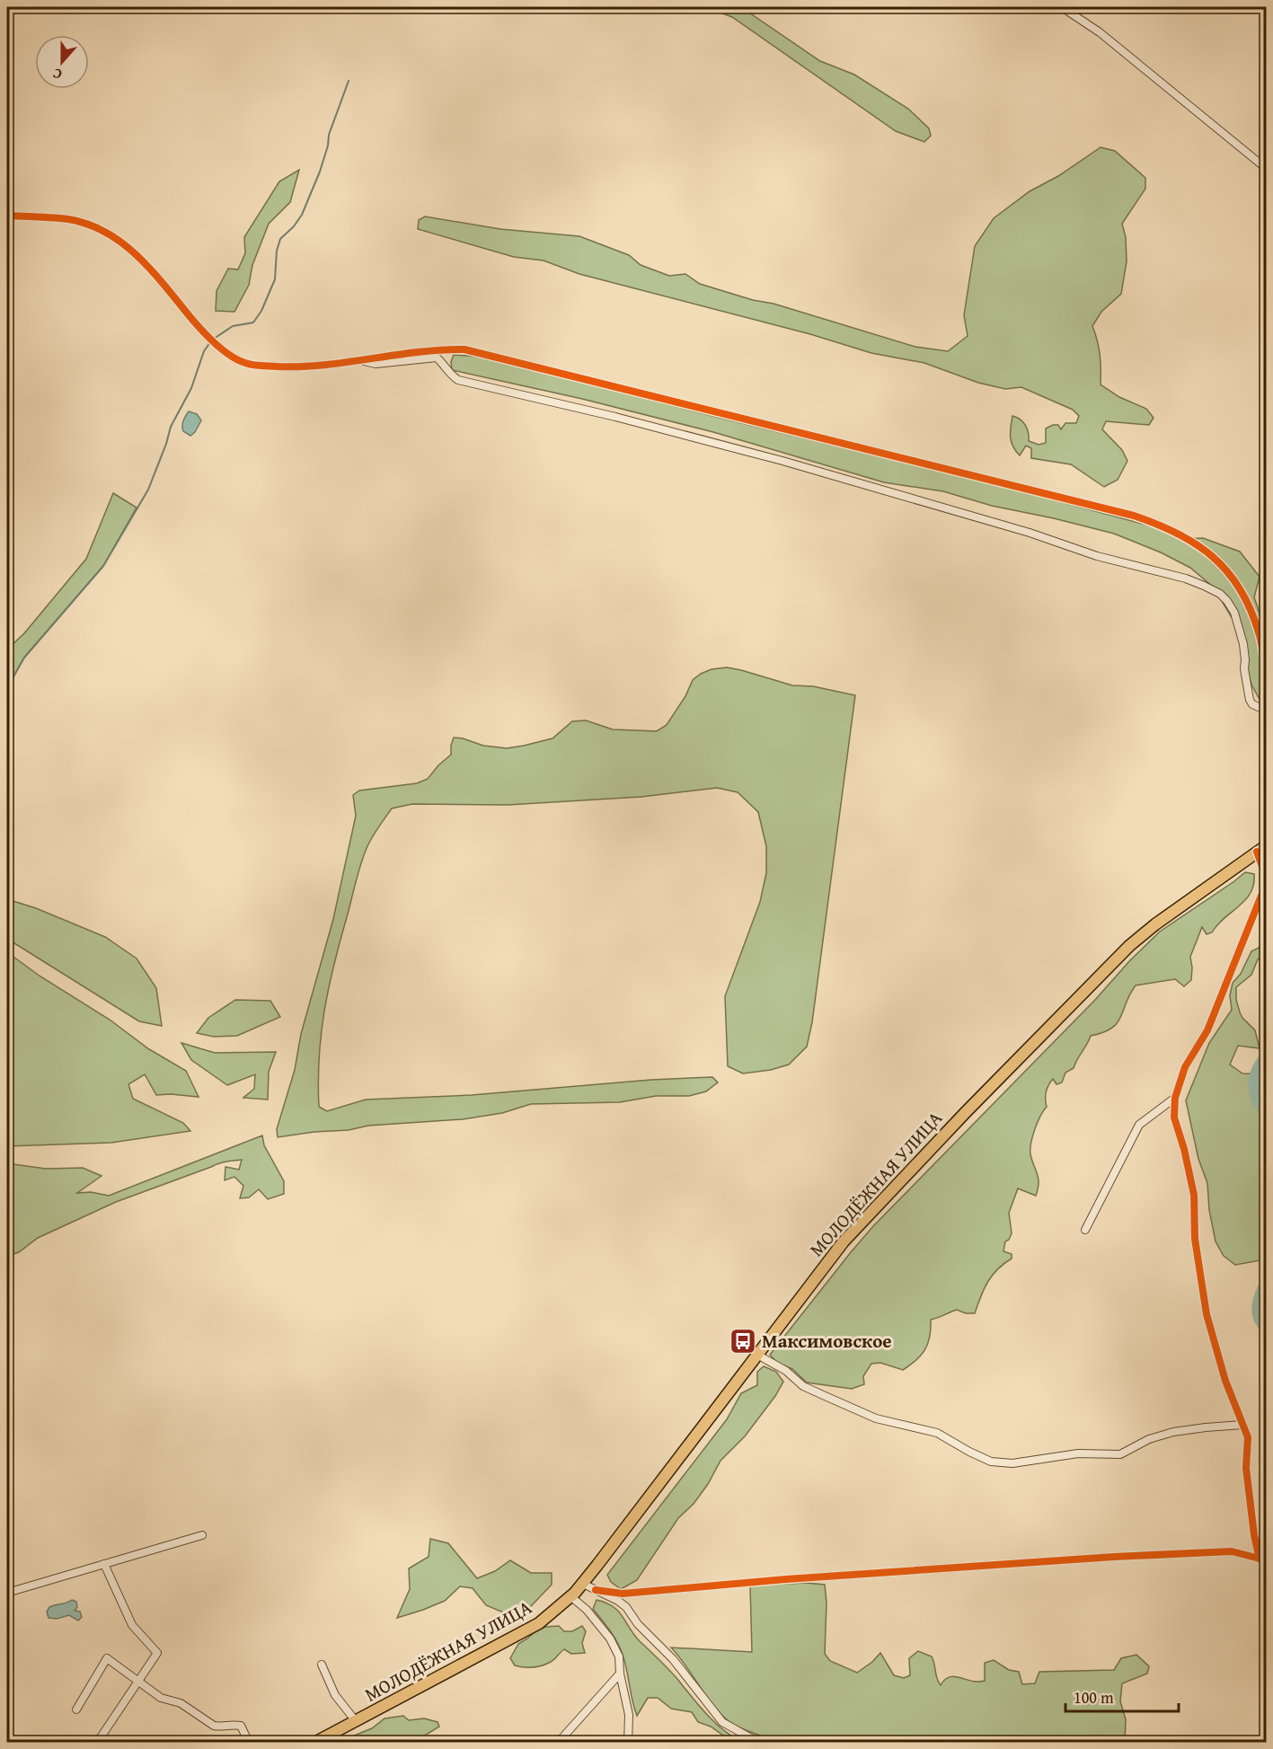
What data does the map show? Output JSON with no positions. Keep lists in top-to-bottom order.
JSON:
{
  "streets": {
    "main road": ["МОЛОДЁЖНАЯ УЛИЦА"]
  },
  "places": {
    "bus stop": ["Максимовское"]
  },
  "scale_bar": "100 m",
  "north": "bottom"
}
